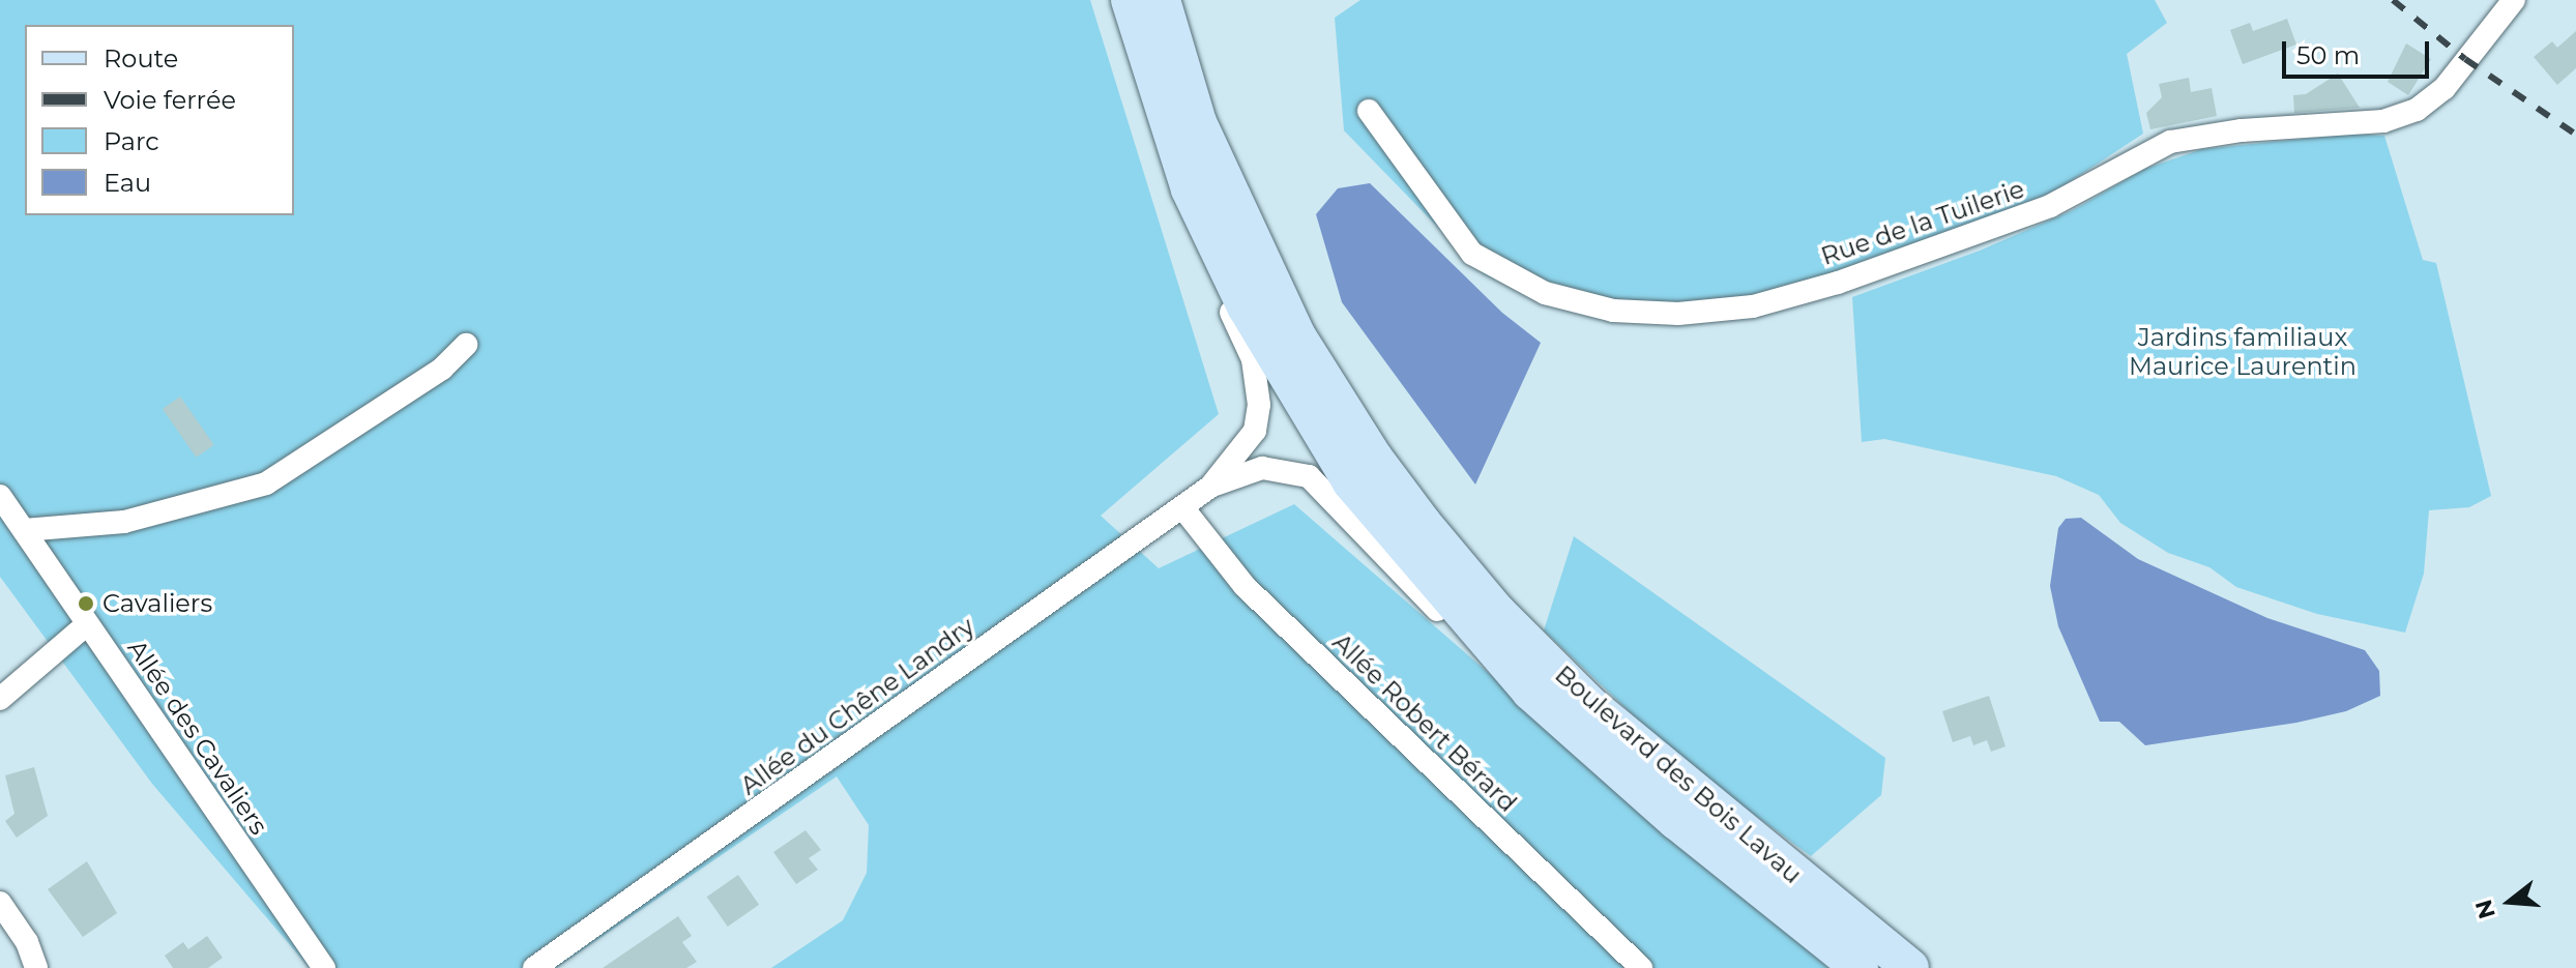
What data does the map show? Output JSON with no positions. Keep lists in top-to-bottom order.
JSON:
{
  "streets": {
    "main road": ["Boulevard des Bois Lavau"],
    "street": [
      "Rue de la Tuilerie",
      "Allée du Chêne Landry",
      "Allée Robert Bérard",
      "Allée des Cavaliers"
    ]
  },
  "crossings": [
    ["Allée du Chêne Landry", "Allée Robert Bérard"],
    ["Allée du Chêne Landry", "Boulevard des Bois Lavau"]
  ],
  "parks": ["Jardins familiaux Maurice Laurentin"],
  "places": ["Cavaliers"],
  "legend": [
    "Route",
    "Voie ferrée",
    "Parc",
    "Eau"
  ],
  "scale_bar": "50 m",
  "north": "left"
}
